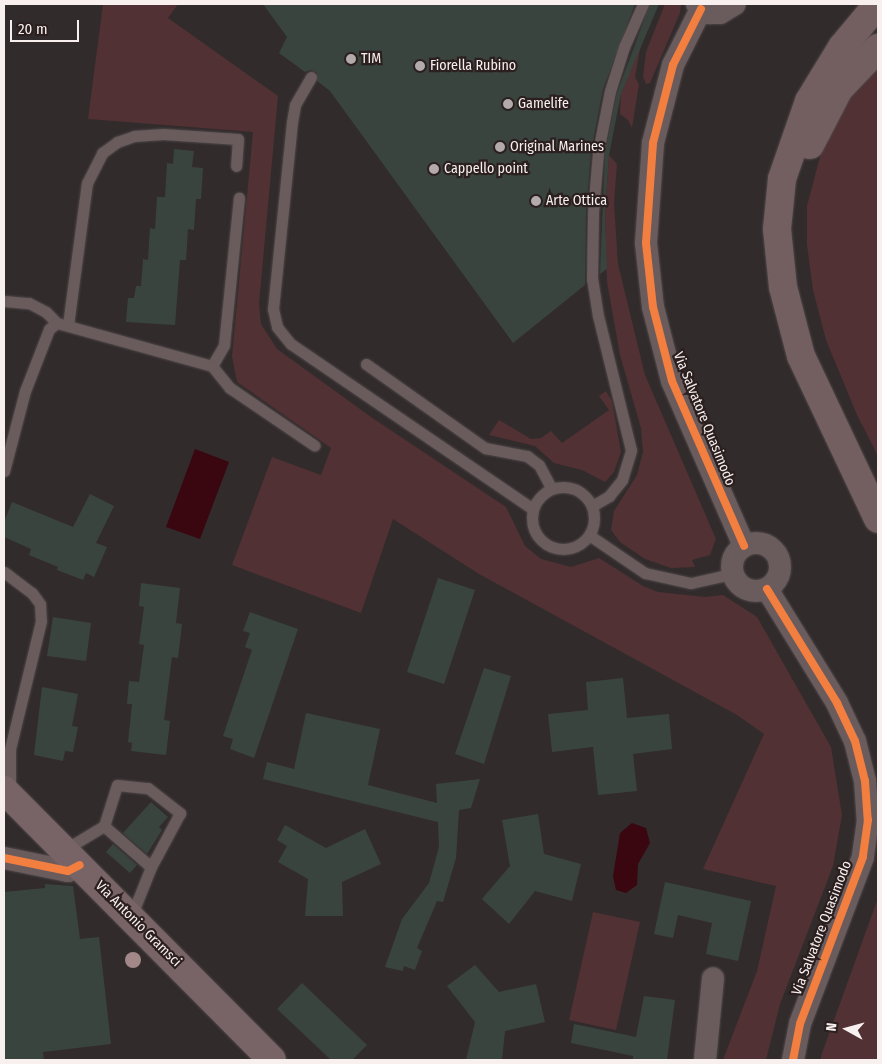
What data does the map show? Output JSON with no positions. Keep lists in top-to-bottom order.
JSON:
{
  "streets": {
    "main road": ["Via Antonio Gramsci"],
    "street": ["Via Salvatore Quasimodo"]
  },
  "places": [
    "TIM",
    "Fiorella Rubino",
    "Gamelife",
    "Original Marines",
    "Cappello point",
    "Arte Ottica"
  ],
  "scale_bar": "20 m",
  "north": "left"
}
